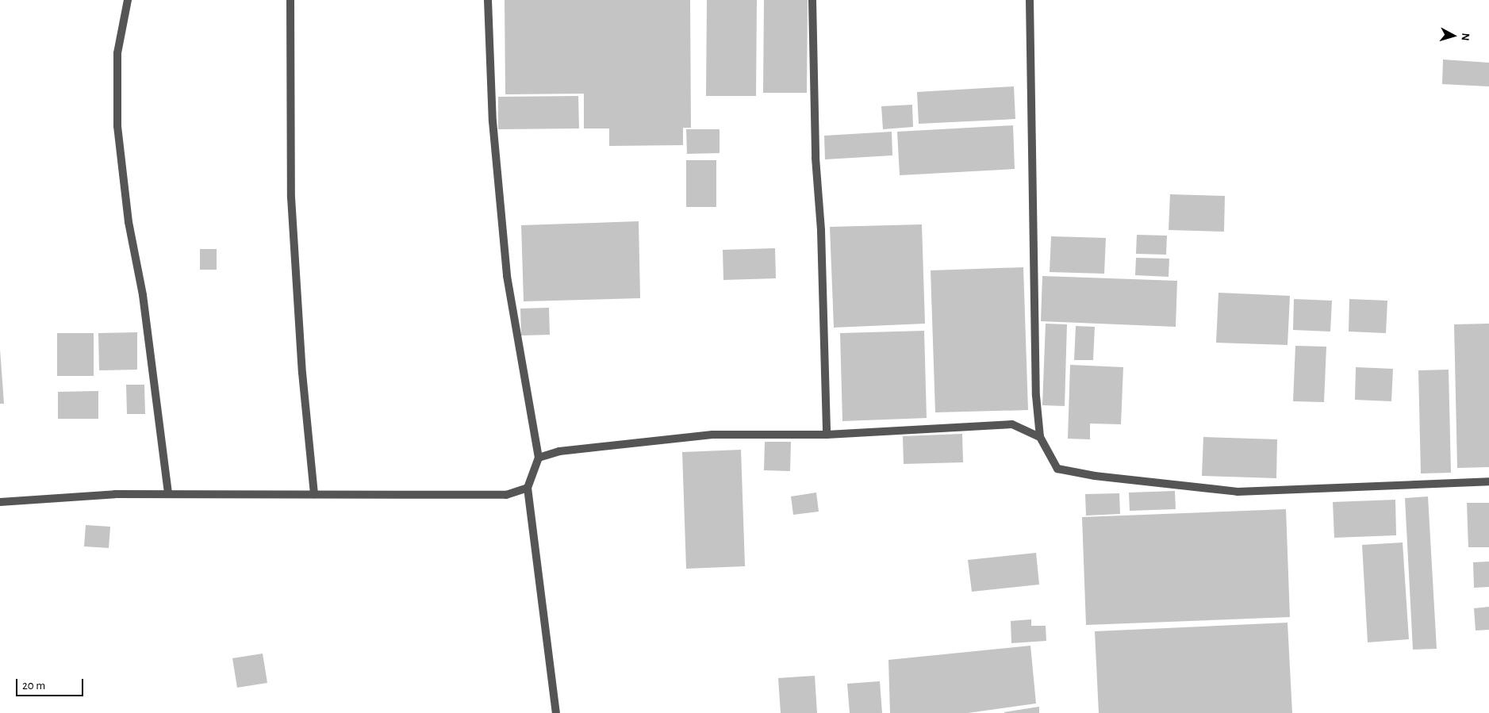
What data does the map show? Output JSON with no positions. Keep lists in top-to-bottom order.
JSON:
{
  "scale_bar": "20 m",
  "north": "right"
}
